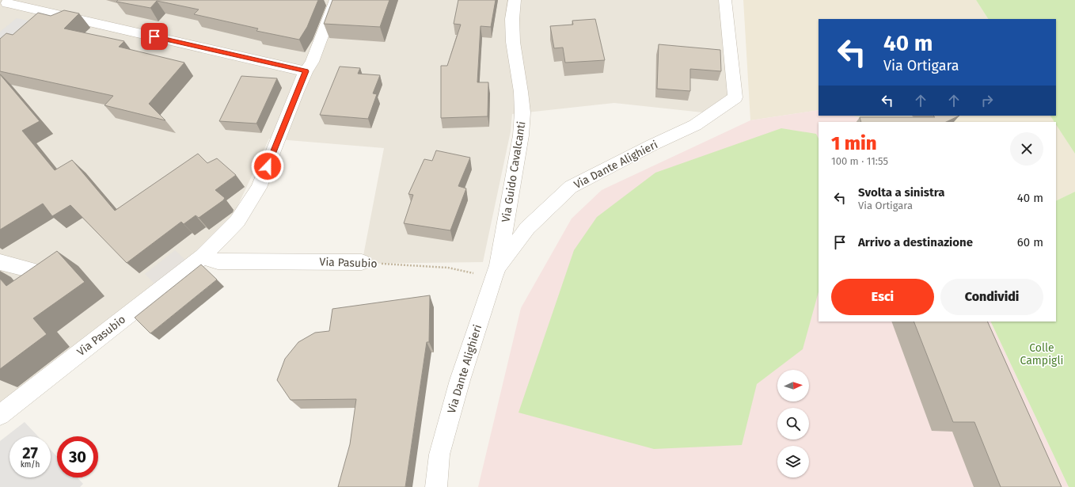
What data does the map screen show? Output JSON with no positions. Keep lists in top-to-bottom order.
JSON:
{
  "streets": {
    "street": ["Via Dante Alighieri", "Via Guido Cavalcanti", "Via Pasubio"]
  },
  "crossings": [
    ["Via Dante Alighieri", "Via Guido Cavalcanti"],
    ["Via Dante Alighieri", "Via Pasubio"],
    ["Via Guido Cavalcanti", "Via Pasubio"]
  ],
  "parks": ["Colle Campigli"],
  "north": "right",
  "page": {
    "turn": ["40 m", "Via Ortigara"],
    "heading": ["1 min", "100 m · 11:55"],
    "list": [
      {
        "name": "Svolta a sinistra",
        "note": "Via Ortigara",
        "value": "40 m"
      },
      {
        "name": "Arrivo a destinazione",
        "value": "60 m"
      }
    ],
    "buttons": ["Esci", "Condividi"],
    "speed": "27 km/h",
    "limit": "30"
  }
}
